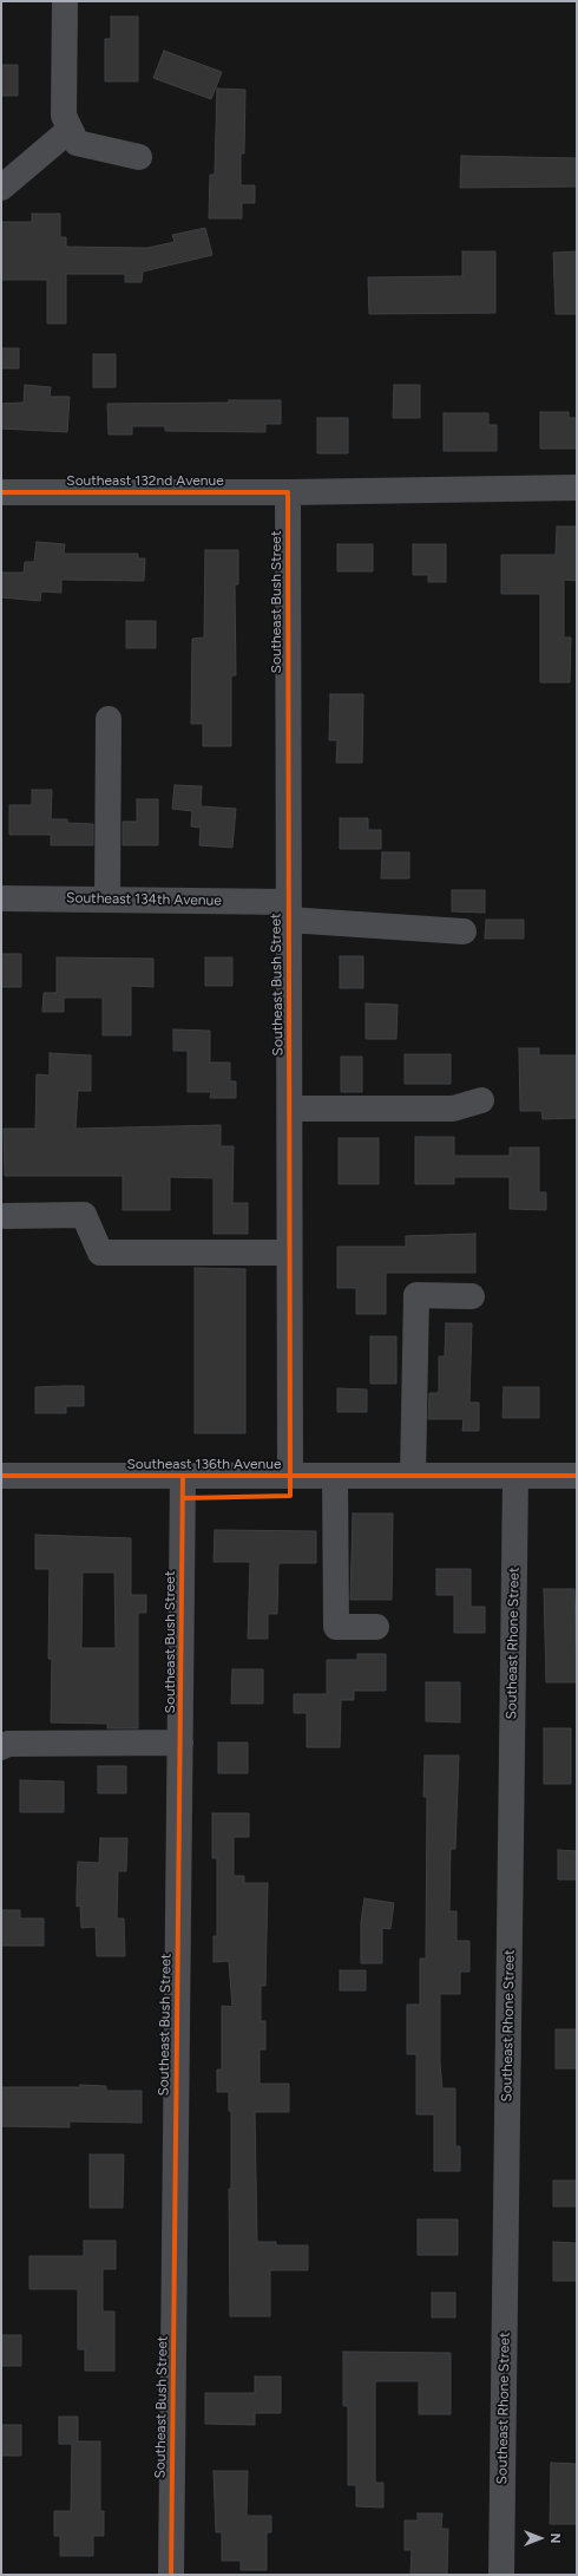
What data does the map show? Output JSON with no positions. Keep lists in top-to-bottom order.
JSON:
{
  "streets": {
    "street": [
      "Southeast 132nd Avenue",
      "Southeast Bush Street",
      "Southeast 134th Avenue",
      "Southeast 136th Avenue",
      "Southeast Rhone Street"
    ]
  },
  "crossings": [
    ["Southeast 132nd Avenue", "Southeast Bush Street"],
    ["Southeast Bush Street", "Southeast 134th Avenue"],
    ["Southeast Bush Street", "Southeast 136th Avenue"],
    ["Southeast 136th Avenue", "Southeast Rhone Street"]
  ],
  "north": "right"
}
